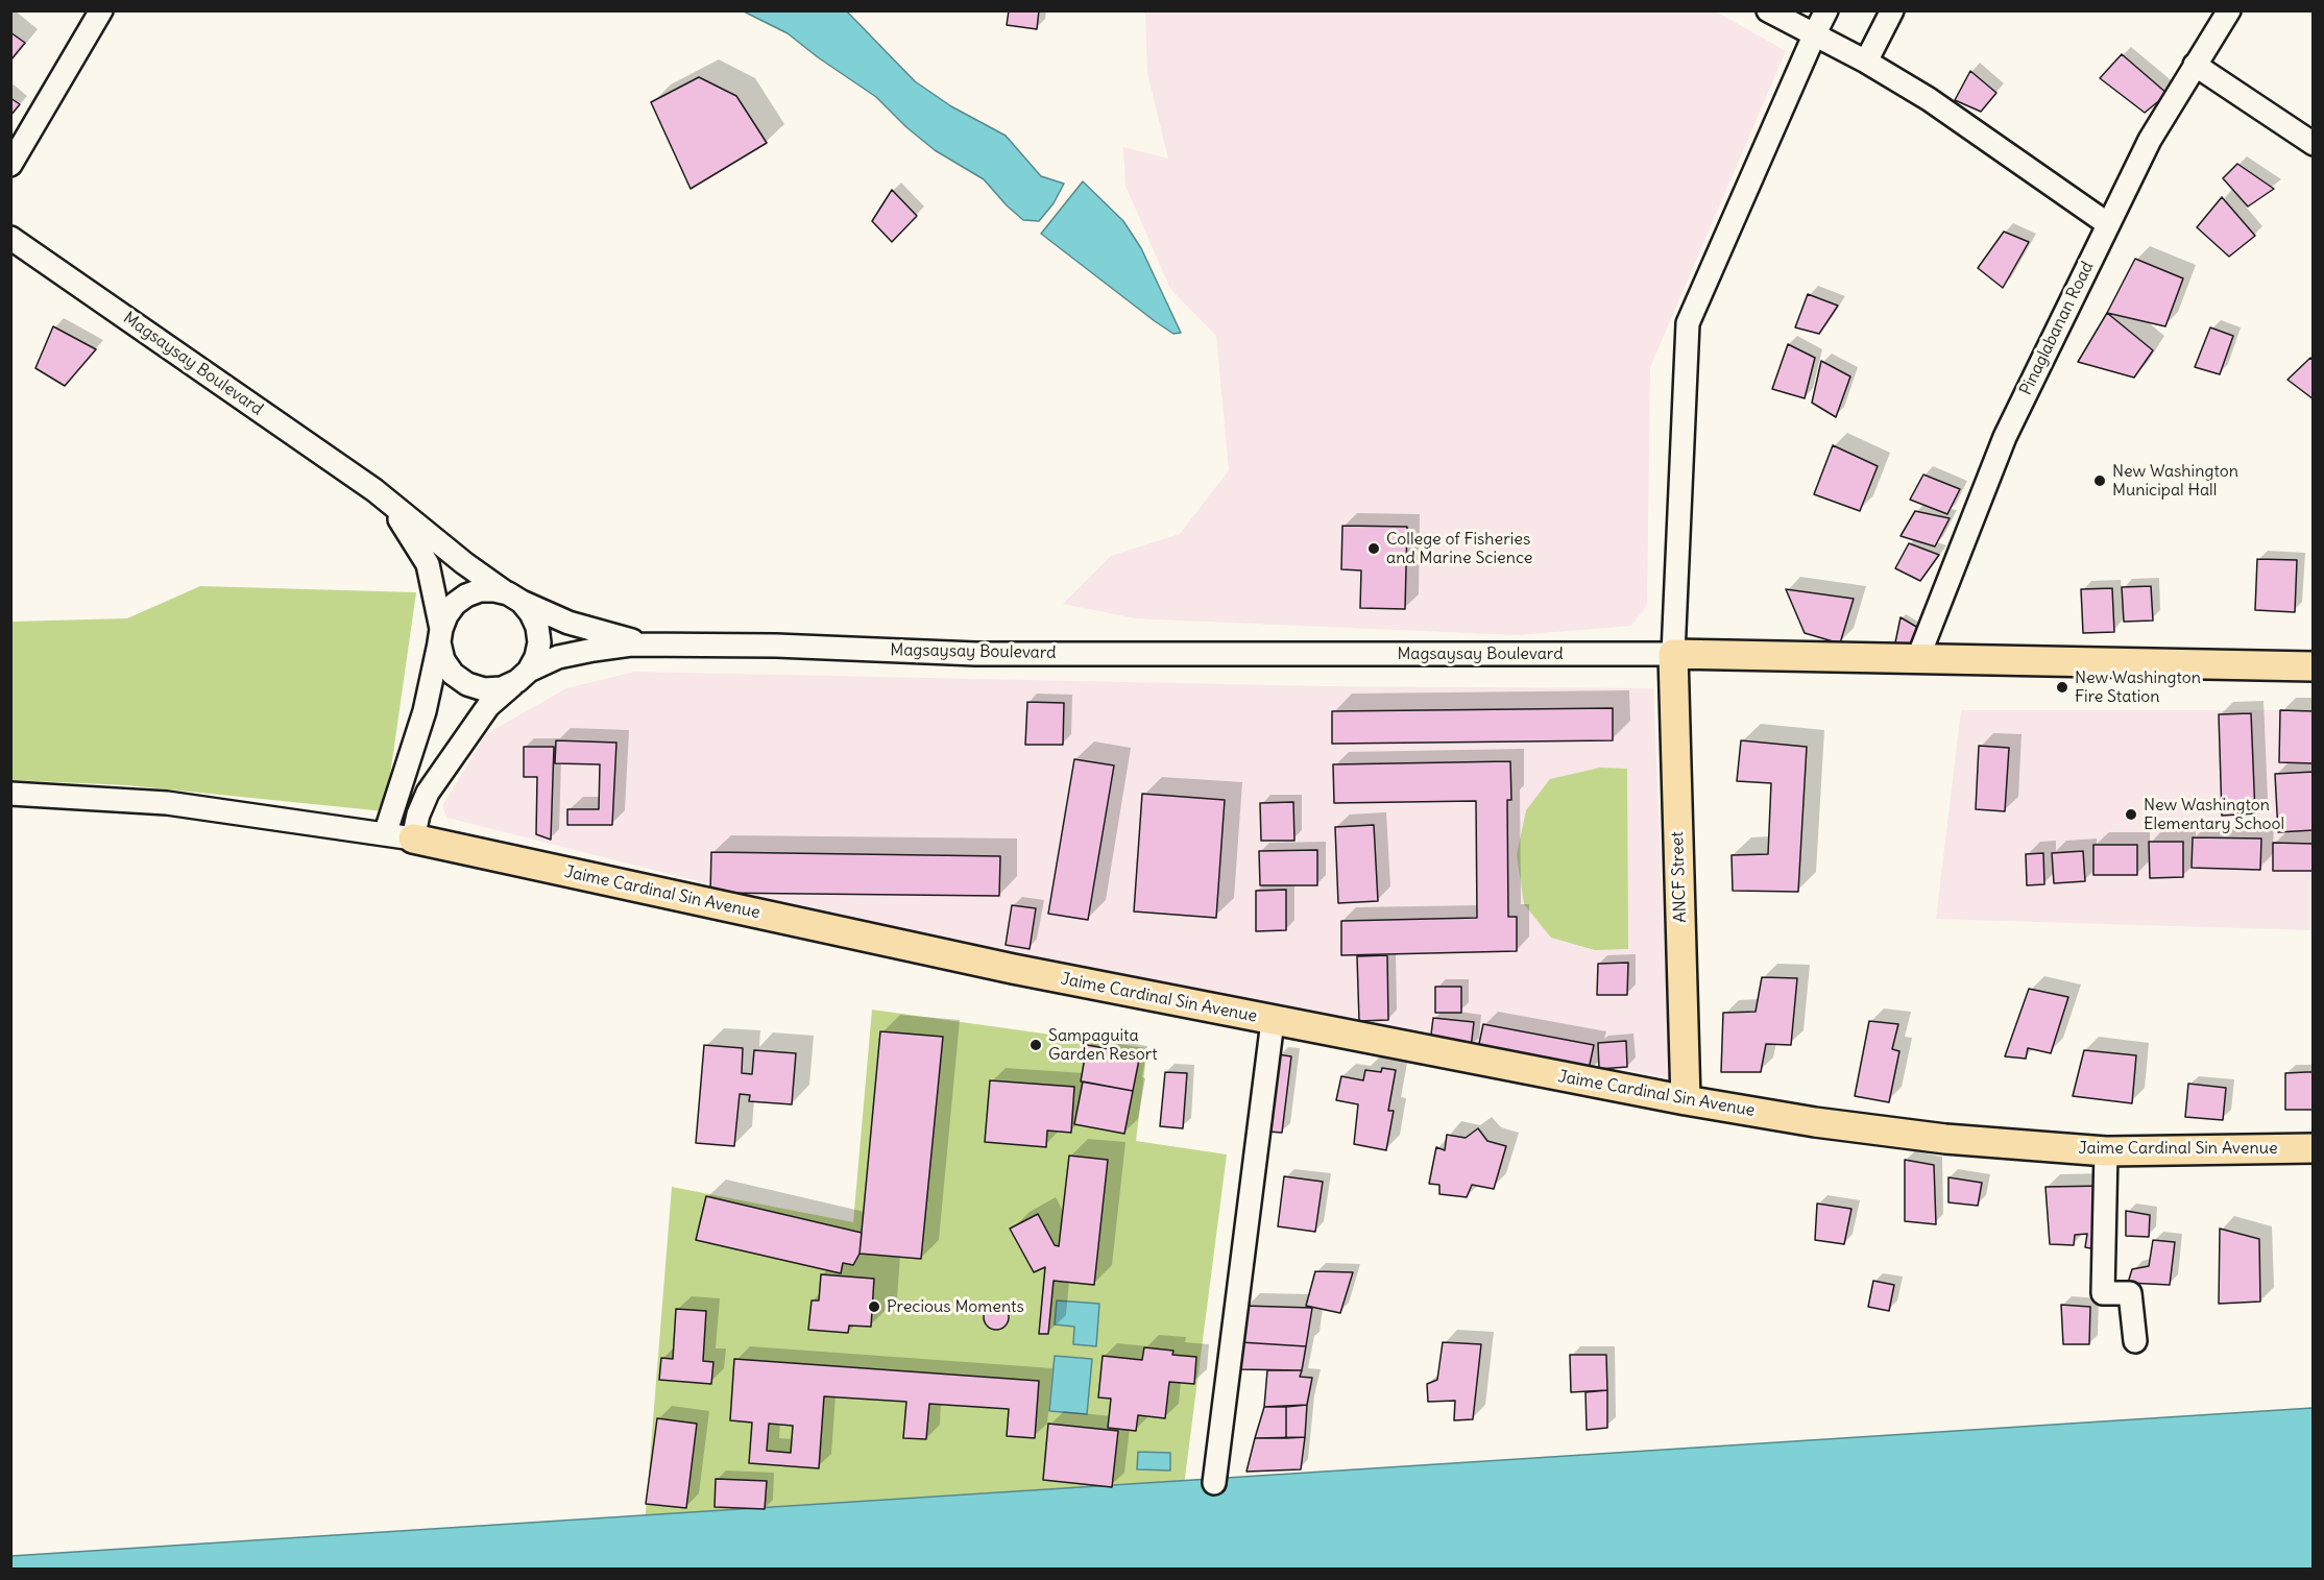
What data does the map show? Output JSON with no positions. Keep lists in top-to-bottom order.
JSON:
{
  "streets": {
    "main road": ["Magsaysay Boulevard", "ANCF Street", "Jaime Cardinal Sin Avenue"],
    "street": ["Pinaglabanan Road"]
  },
  "crossings": [
    ["Pinaglabanan Road", "Magsaysay Boulevard"],
    ["Magsaysay Boulevard", "ANCF Street"],
    ["Magsaysay Boulevard", "Jaime Cardinal Sin Avenue"],
    ["ANCF Street", "Jaime Cardinal Sin Avenue"]
  ],
  "places": [
    "New Washington Municipal Hall",
    "College of Fisheries and Marine Science",
    "New Washington Fire Station",
    "New Washington Elementary School",
    "Sampaguita Garden Resort",
    "Precious Moments"
  ]
}
